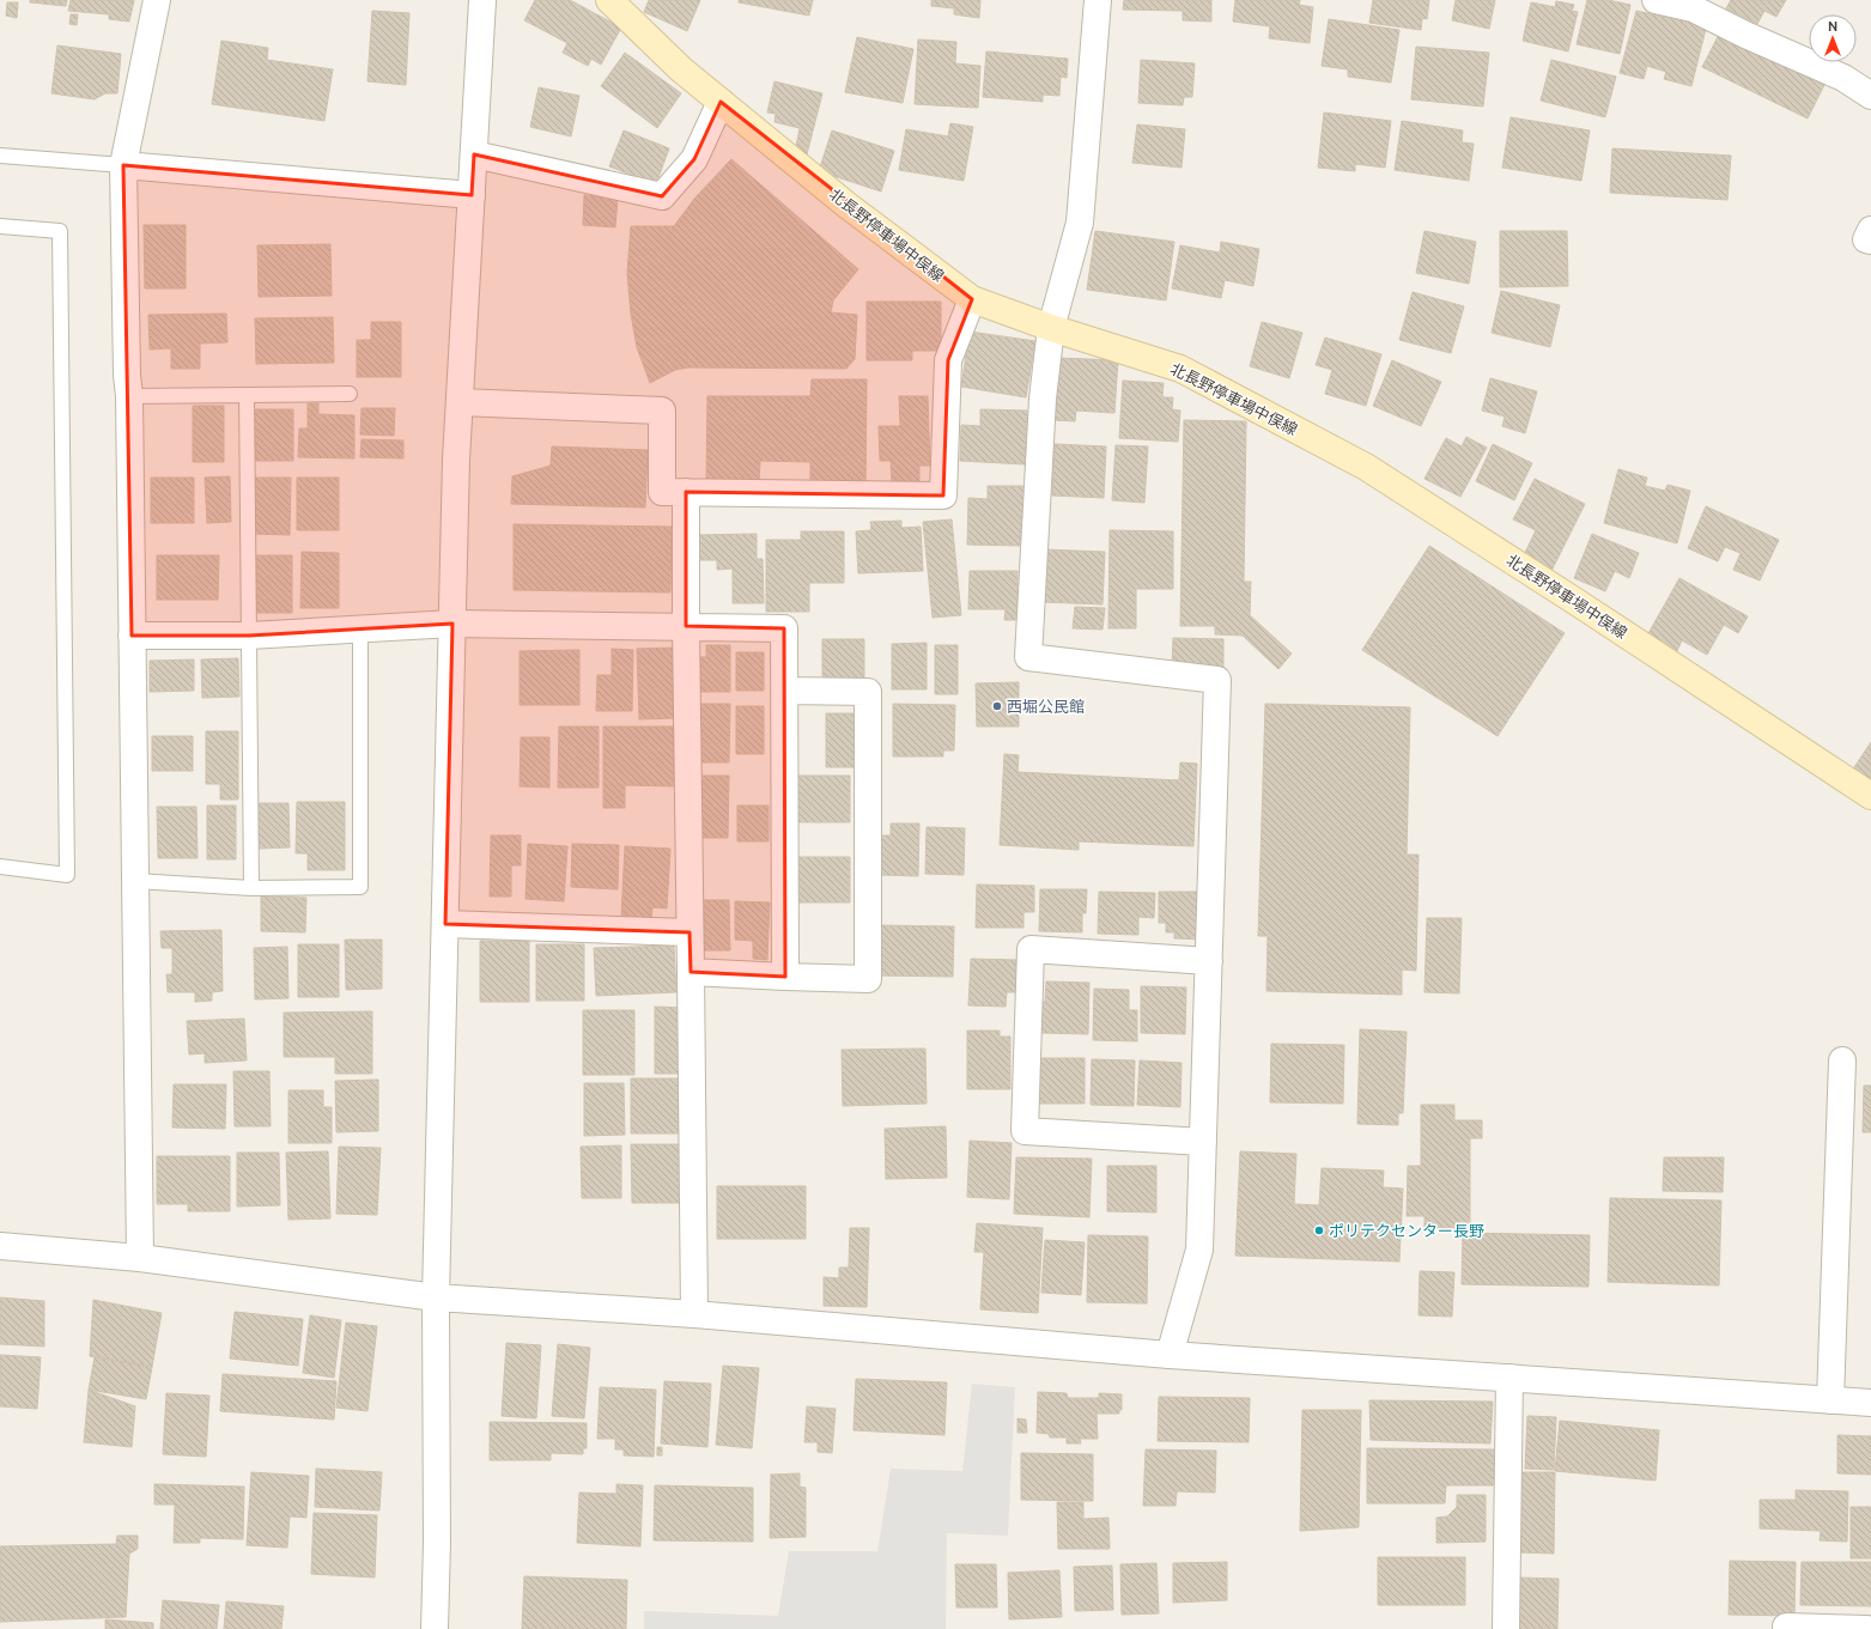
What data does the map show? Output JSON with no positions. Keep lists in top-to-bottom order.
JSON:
{
  "streets": {
    "main road": ["北長野停車場中俣線"]
  },
  "places": ["西堀公民館", "ポリテクセンター長野"],
  "north": "top"
}
